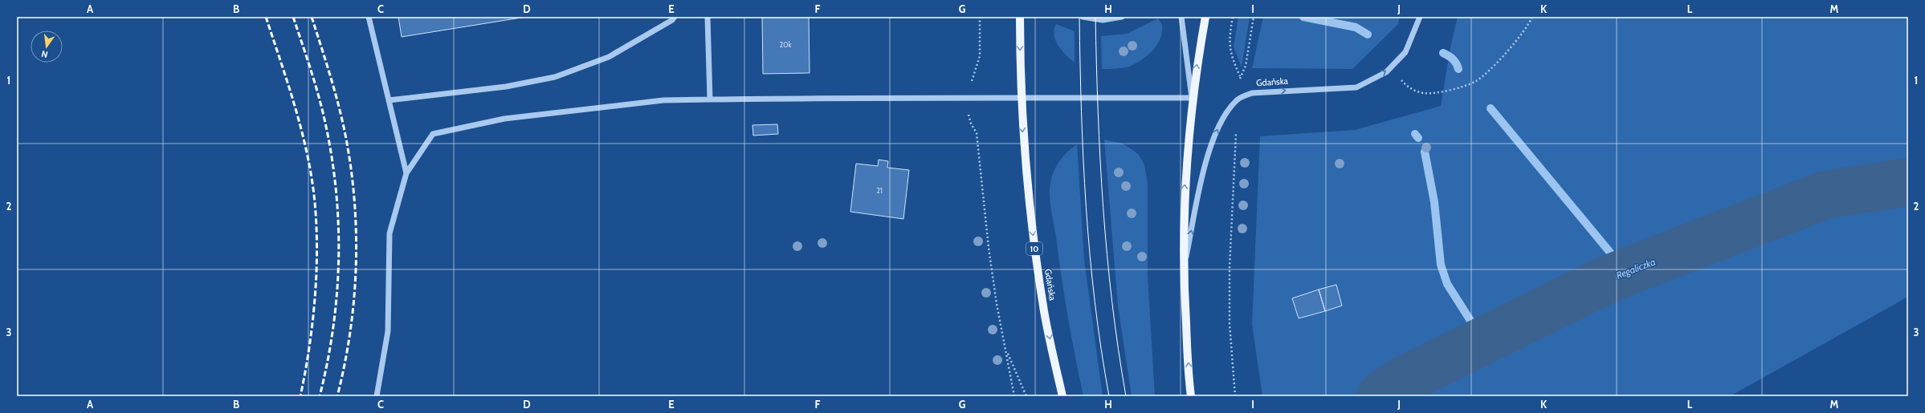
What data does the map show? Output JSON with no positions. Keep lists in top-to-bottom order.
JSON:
{
  "streets": {
    "main road": ["Gdańska", "10"]
  },
  "water": ["Regaliczka"],
  "house_numbers": ["20k", "21"],
  "north": "bottom",
  "grid": {
    "columns": [
      "A",
      "B",
      "C",
      "D",
      "E",
      "F",
      "G",
      "H",
      "I",
      "J",
      "K",
      "L",
      "M"
    ],
    "rows": ["1", "2", "3"]
  }
}
